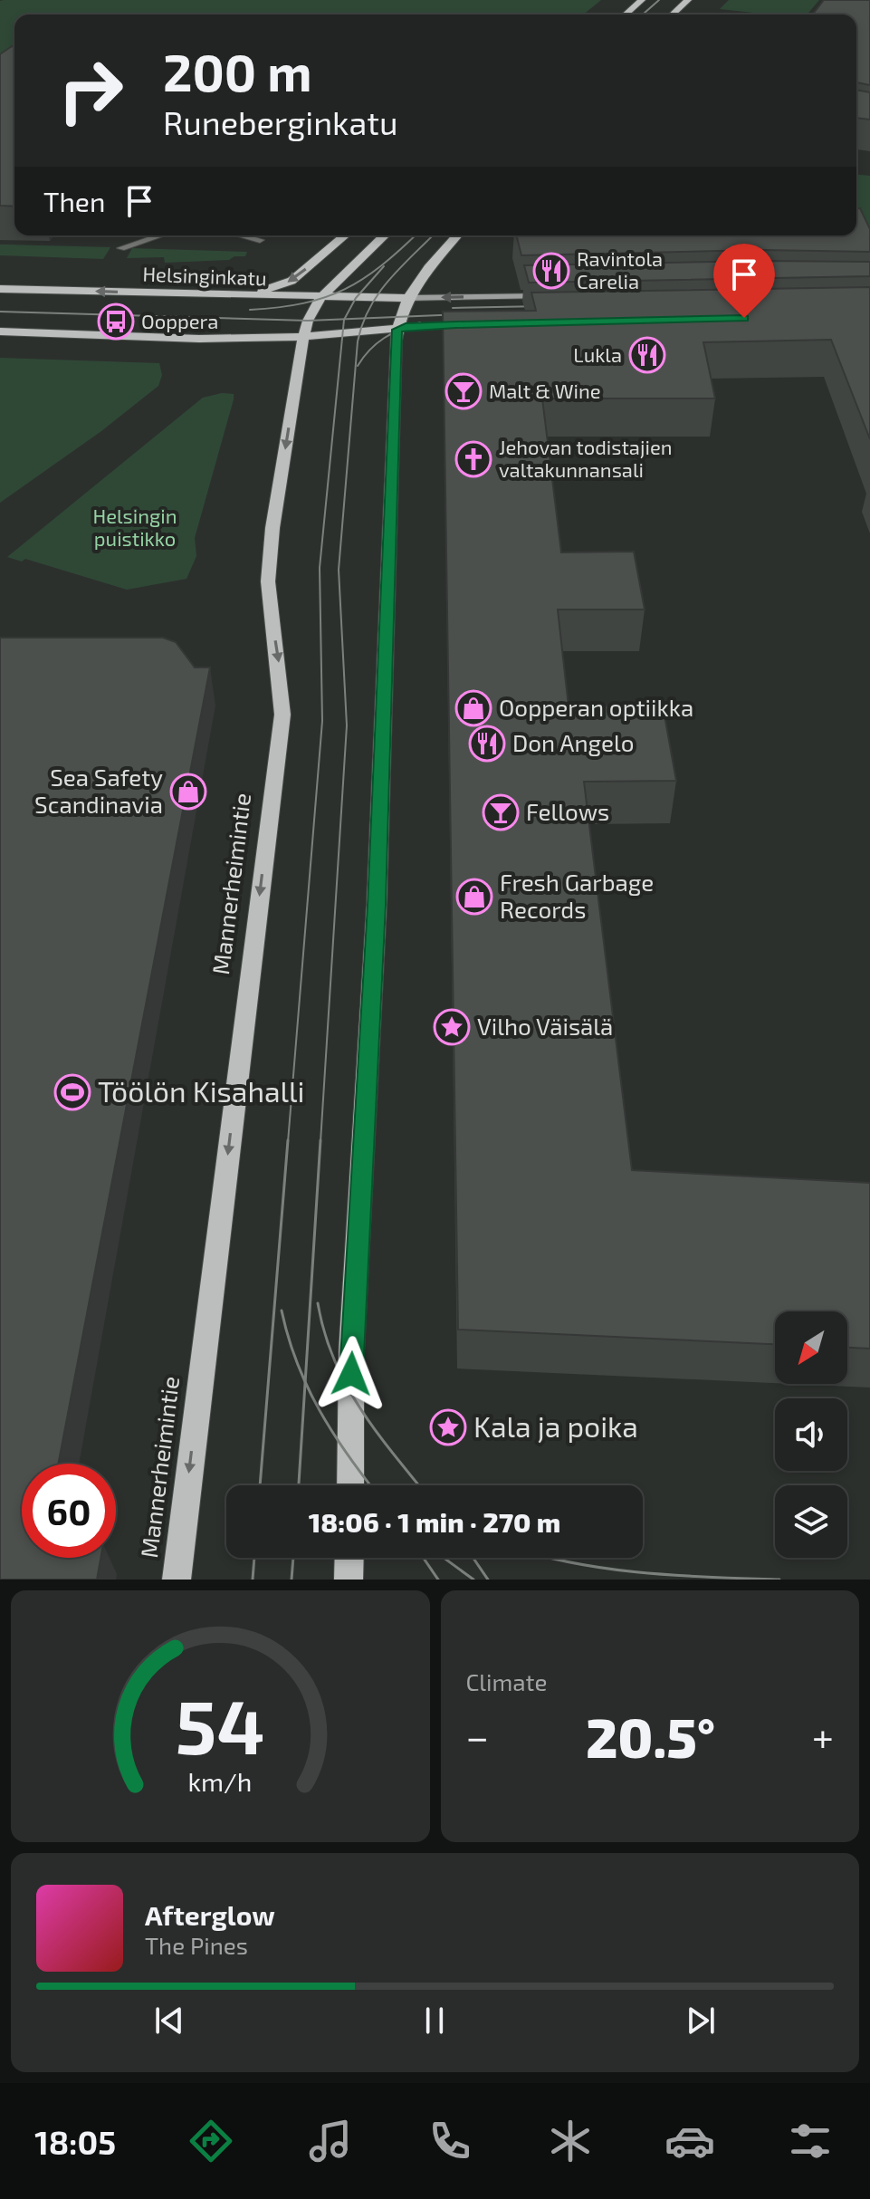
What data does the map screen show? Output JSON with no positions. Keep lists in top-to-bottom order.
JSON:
{
  "streets": {
    "main road": ["Helsinginkatu", "Mannerheimintie"]
  },
  "crossings": [
    ["Helsinginkatu", "Mannerheimintie"]
  ],
  "parks": ["Helsingin puistikko"],
  "places": {
    "restaurant": ["Ravintola Carelia", "Lukla", "Don Angelo"],
    "bus stop": ["Ooppera"],
    "bar": ["Malt & Wine", "Fellows"],
    "church": ["Jehovan todistajien valtakunnansali"],
    "shop": ["Oopperan optiikka", "Sea Safety Scandinavia", "Fresh Garbage Records"],
    "place": ["Vilho Väisälä", "Kala ja poika"],
    "sports": ["Töölön Kisahalli"]
  },
  "north": "bottom left",
  "page": {
    "turn": ["200 m", "Runeberginkatu"],
    "then": "Then",
    "limit": "60",
    "trip": "18:06 · 1 min · 270 m",
    "tile": "Climate",
    "heat": ["−", "20.5°", "+"],
    "song": ["Afterglow", "The Pines"],
    "tabs": "18:05",
    "gauge": ["54", "km/h"]
  }
}
